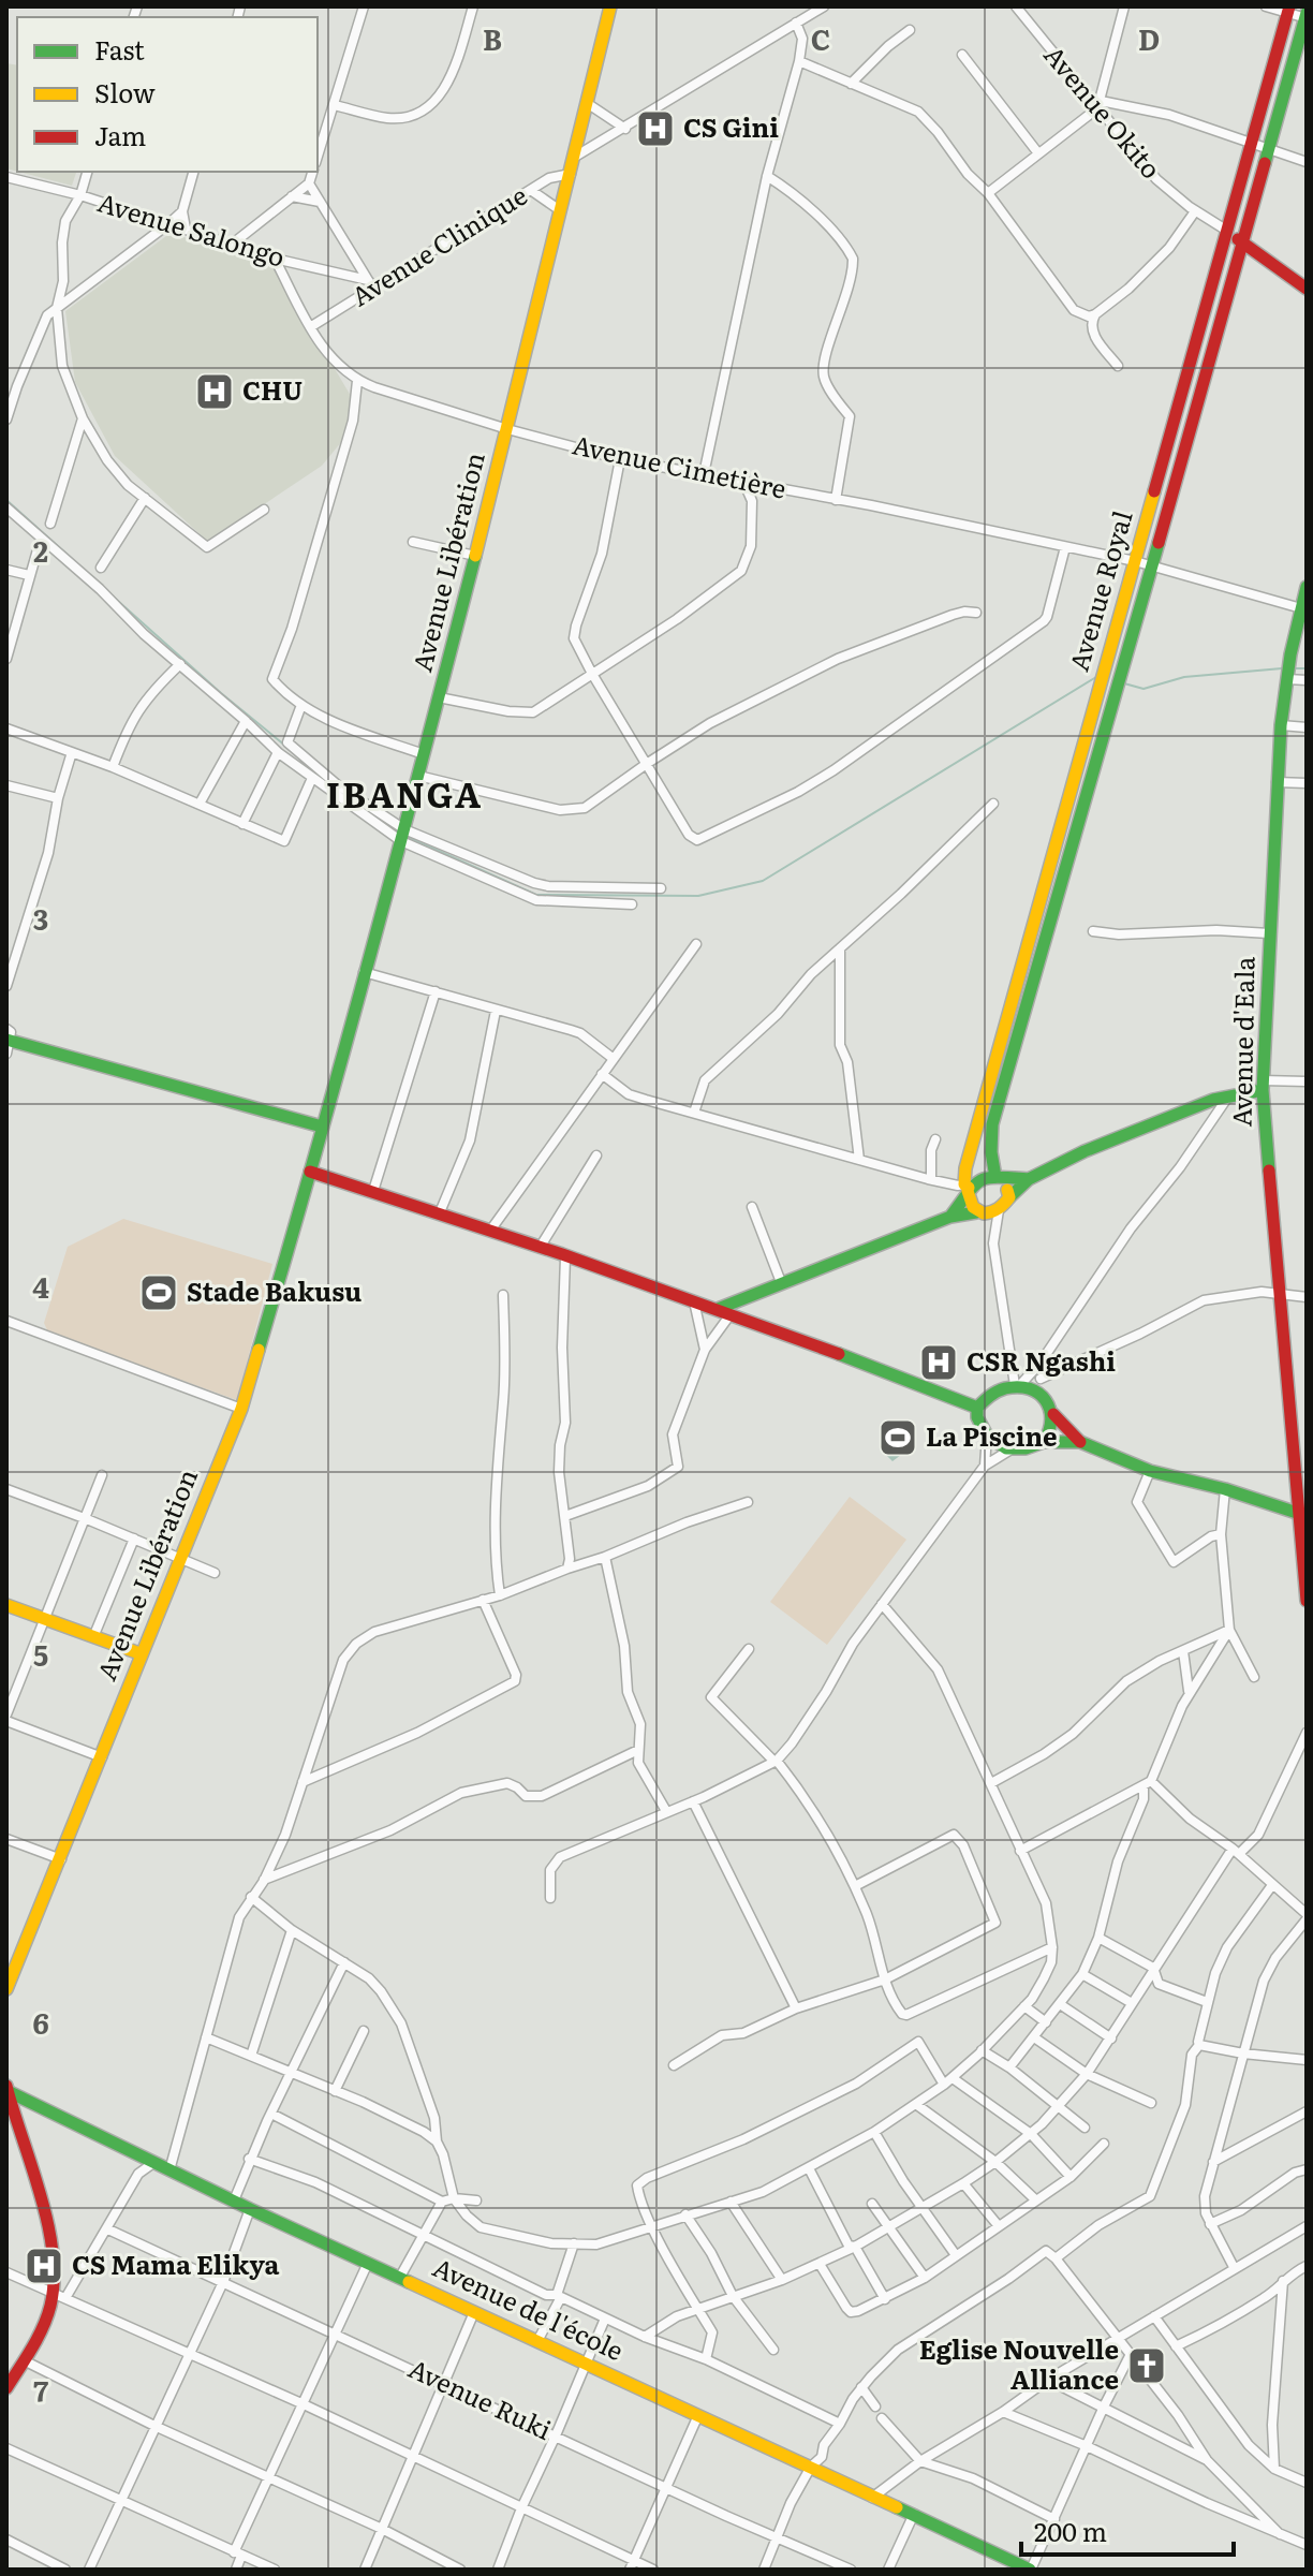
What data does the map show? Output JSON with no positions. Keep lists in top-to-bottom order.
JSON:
{
  "streets": {
    "street": [
      "Avenue Okito",
      "Avenue Salongo",
      "Avenue Clinique",
      "Avenue Cimetière",
      "Avenue Libération",
      "Avenue Royal",
      "Avenue d'Eala",
      "Avenue de l'école",
      "Avenue Ruki"
    ]
  },
  "crossings": [
    ["Avenue Okito", "Avenue Royal"],
    ["Avenue Salongo", "Avenue Clinique"],
    ["Avenue Salongo", "Avenue Cimetière"],
    ["Avenue Clinique", "Avenue Cimetière"],
    ["Avenue Clinique", "Avenue Libération"],
    ["Avenue Cimetière", "Avenue Libération"],
    ["Avenue Cimetière", "Avenue Royal"],
    ["Avenue Cimetière", "Avenue d'Eala"]
  ],
  "districts": ["IBANGA"],
  "places": {
    "hospital": [
      "CS Gini",
      "CHU",
      "CSR Ngashi",
      "CS Mama Elikya"
    ],
    "sports": ["Stade Bakusu", "La Piscine"],
    "church": ["Eglise Nouvelle Alliance"]
  },
  "legend": ["Fast", "Slow", "Jam"],
  "scale_bar": "200 m",
  "grid": {
    "columns": ["B", "C", "D"],
    "rows": [
      "2",
      "3",
      "4",
      "5",
      "6",
      "7"
    ]
  }
}
